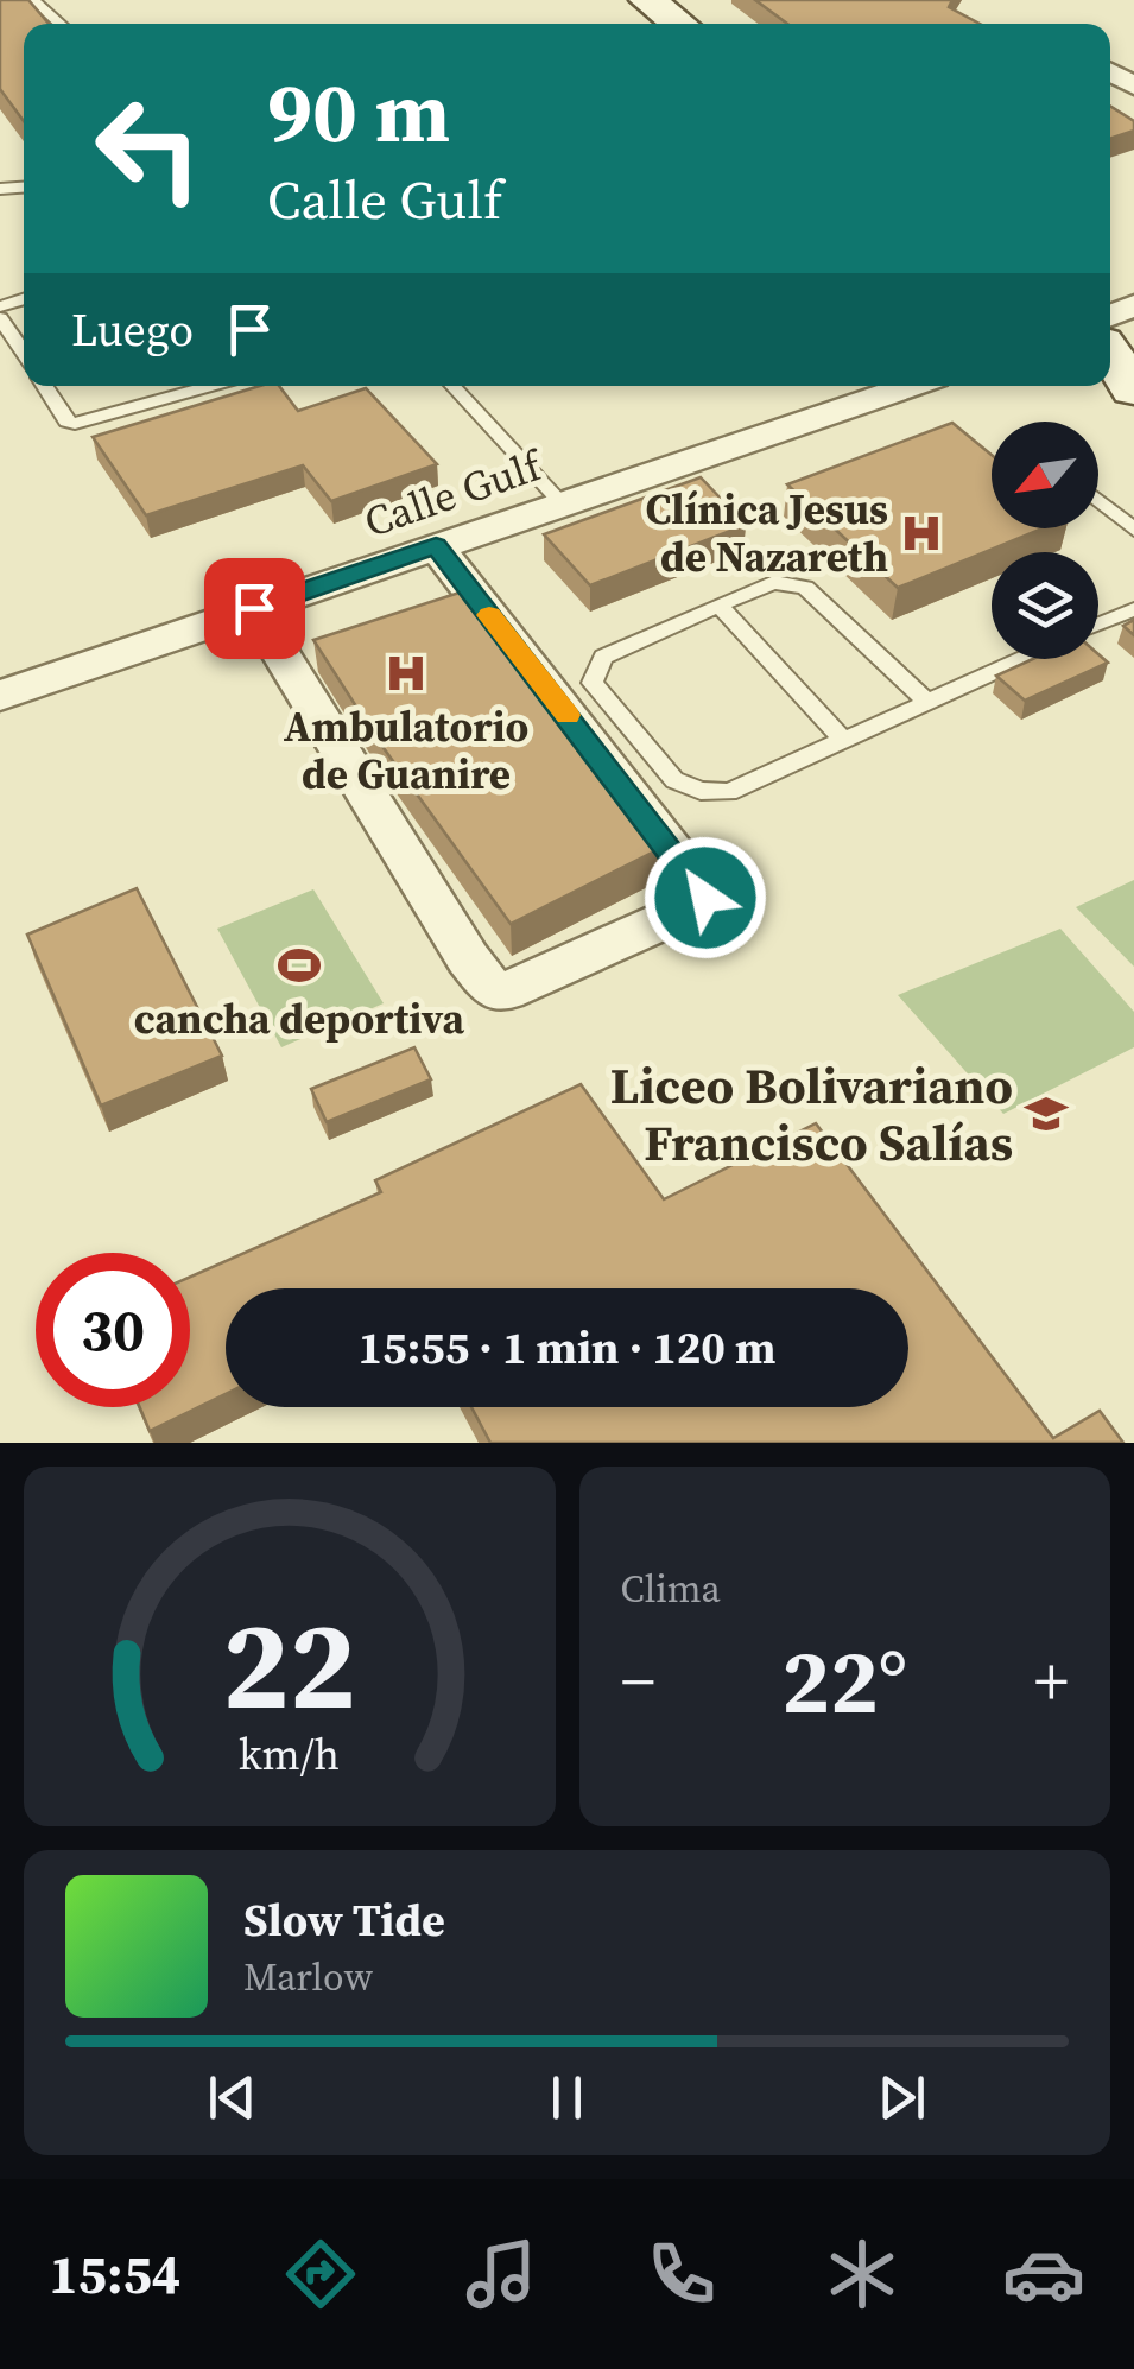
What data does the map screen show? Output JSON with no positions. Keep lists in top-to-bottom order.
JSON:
{
  "streets": {
    "street": ["Calle Gulf"]
  },
  "places": {
    "hospital": ["Clínica Jesus de Nazareth", "Ambulatorio de Guanire"],
    "sports": ["cancha deportiva"],
    "school or university": ["Liceo Bolivariano Francisco Salías"]
  },
  "north": "bottom left",
  "page": {
    "turn": ["90 m", "Calle Gulf"],
    "then": "Luego",
    "limit": "30",
    "trip": "15:55 · 1 min · 120 m",
    "tile": "Clima",
    "heat": ["−", "22°", "+"],
    "song": ["Slow Tide", "Marlow"],
    "tabs": "15:54",
    "gauge": ["22", "km/h"]
  }
}
